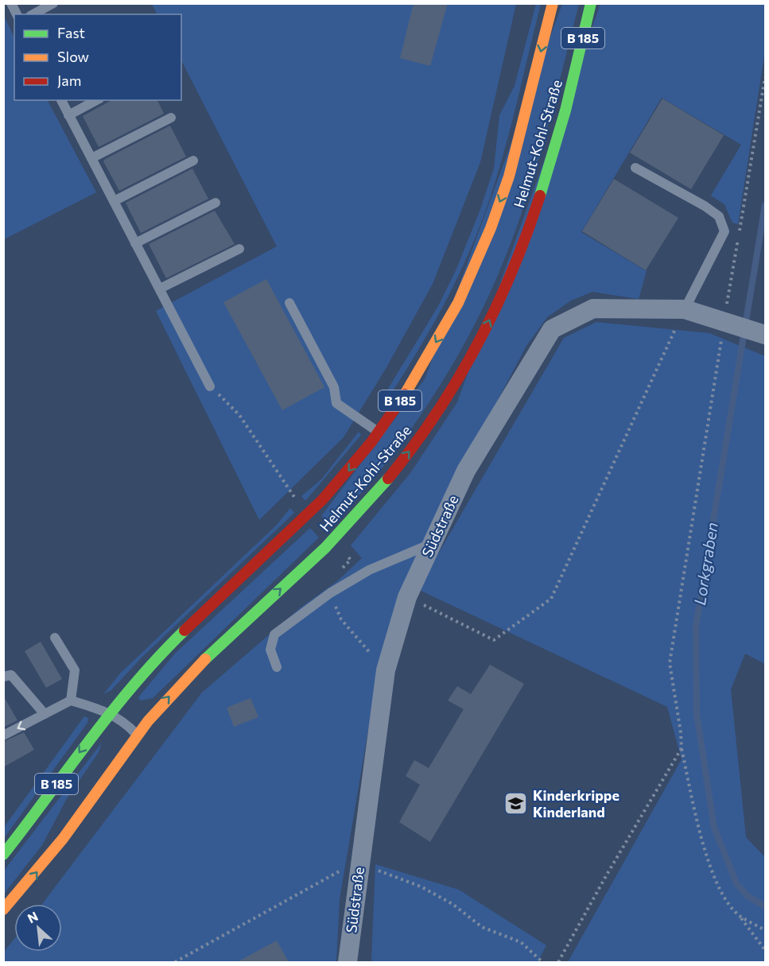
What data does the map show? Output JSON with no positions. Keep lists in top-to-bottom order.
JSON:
{
  "streets": {
    "main road": ["B 185", "Helmut-Kohl-Straße"],
    "street": ["Südstraße"]
  },
  "water": ["Lorkgraben"],
  "places": {
    "school or university": ["Kinderkrippe Kinderland"]
  },
  "legend": ["Fast", "Slow", "Jam"],
  "north": "top left"
}
